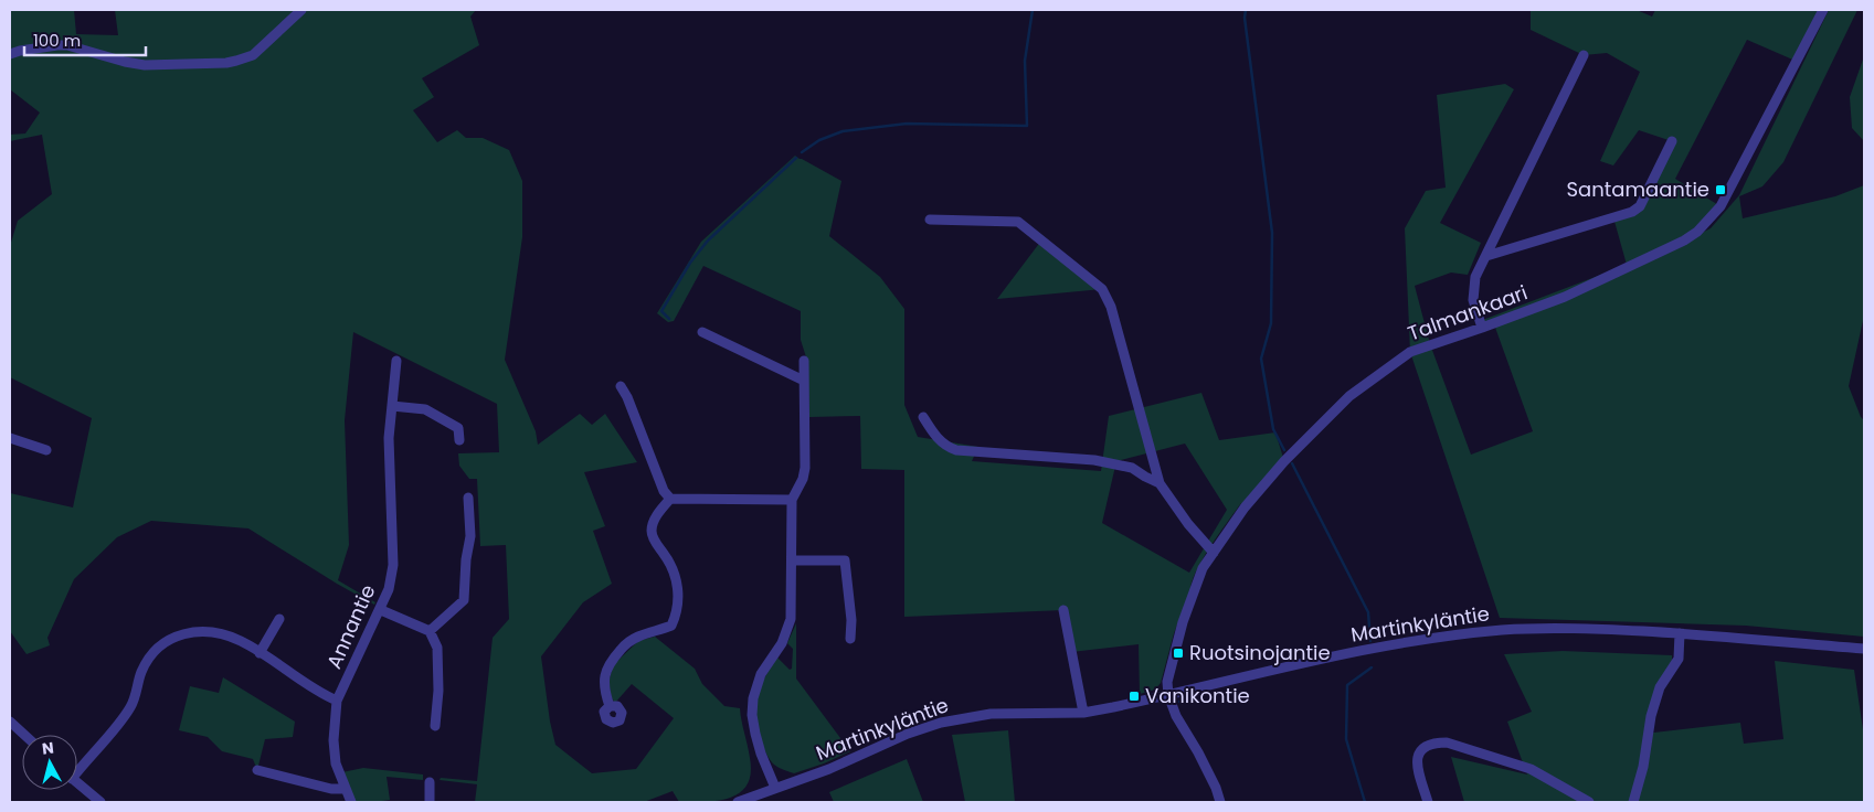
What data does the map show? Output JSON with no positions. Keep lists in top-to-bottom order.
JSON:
{
  "streets": {
    "street": ["Talmankaari", "Martinkyläntie", "Annantie"]
  },
  "crossings": [
    ["Talmankaari", "Martinkyläntie"]
  ],
  "places": {
    "transit": ["Santamaantie", "Ruotsinojantie", "Vanikontie"]
  },
  "scale_bar": "100 m",
  "north": "top"
}
